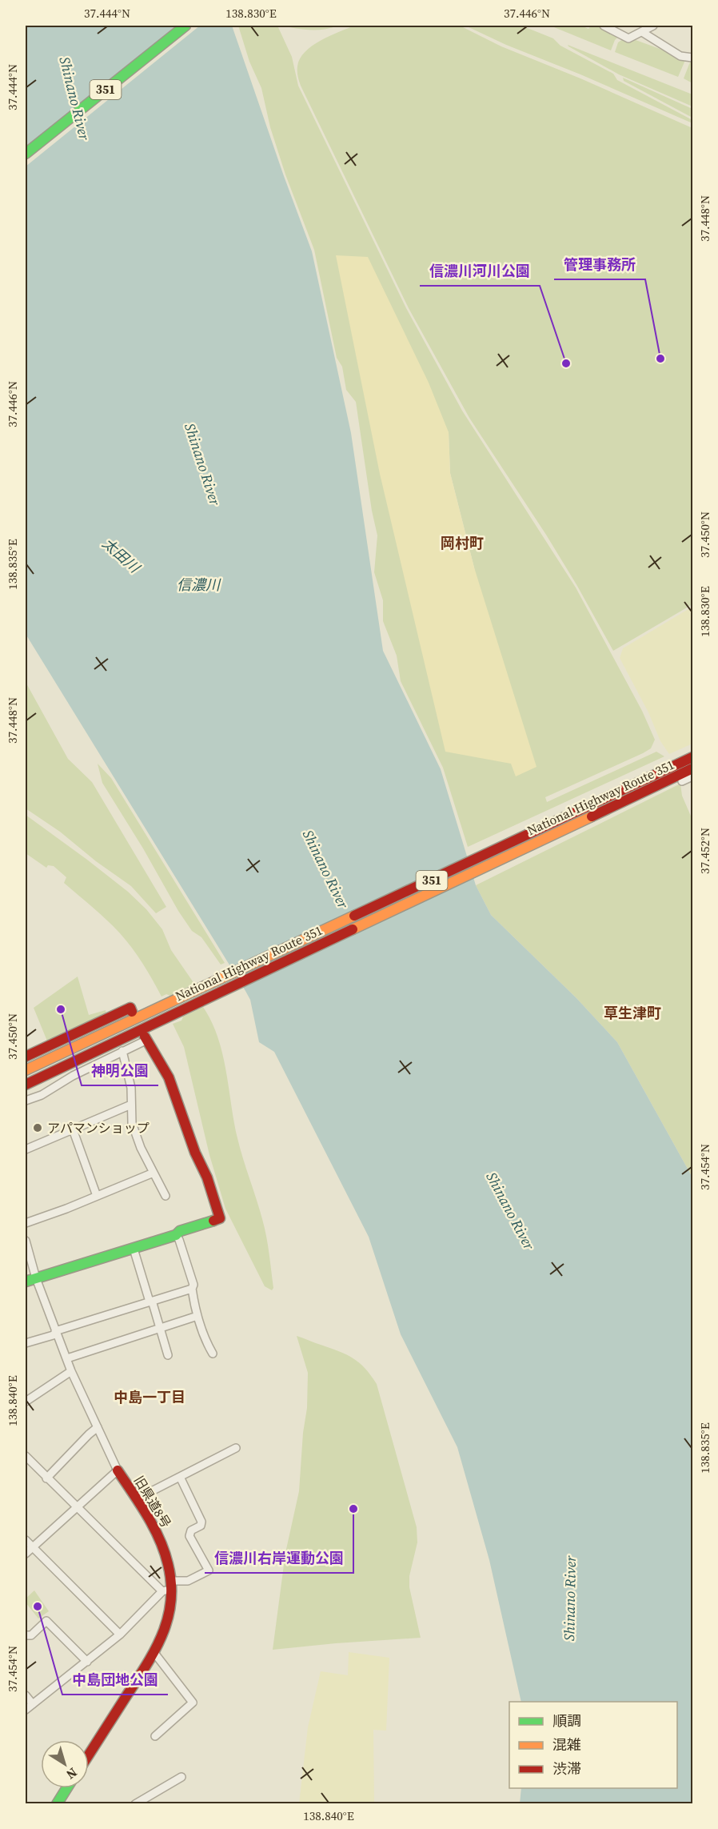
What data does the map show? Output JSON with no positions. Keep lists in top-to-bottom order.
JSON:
{
  "streets": {
    "main road": ["351", "National Highway Route 351", "旧県道8号"]
  },
  "districts": ["岡村町", "草生津町", "中島一丁目"],
  "water": ["Shinano River", "太田川", "信濃川"],
  "places": [
    "管理事務所",
    "信濃川河川公園",
    "神明公園",
    "アパマンショップ",
    "信濃川右岸運動公園",
    "中島団地公園"
  ],
  "legend": ["順調", "混雑", "渋滞"],
  "north": "bottom right",
  "coordinates": [
    "37.444°N",
    "138.830°E",
    "37.446°N",
    "37.448°N",
    "37.450°N",
    "138.835°E",
    "37.452°N",
    "37.454°N",
    "138.840°E"
  ]
}
